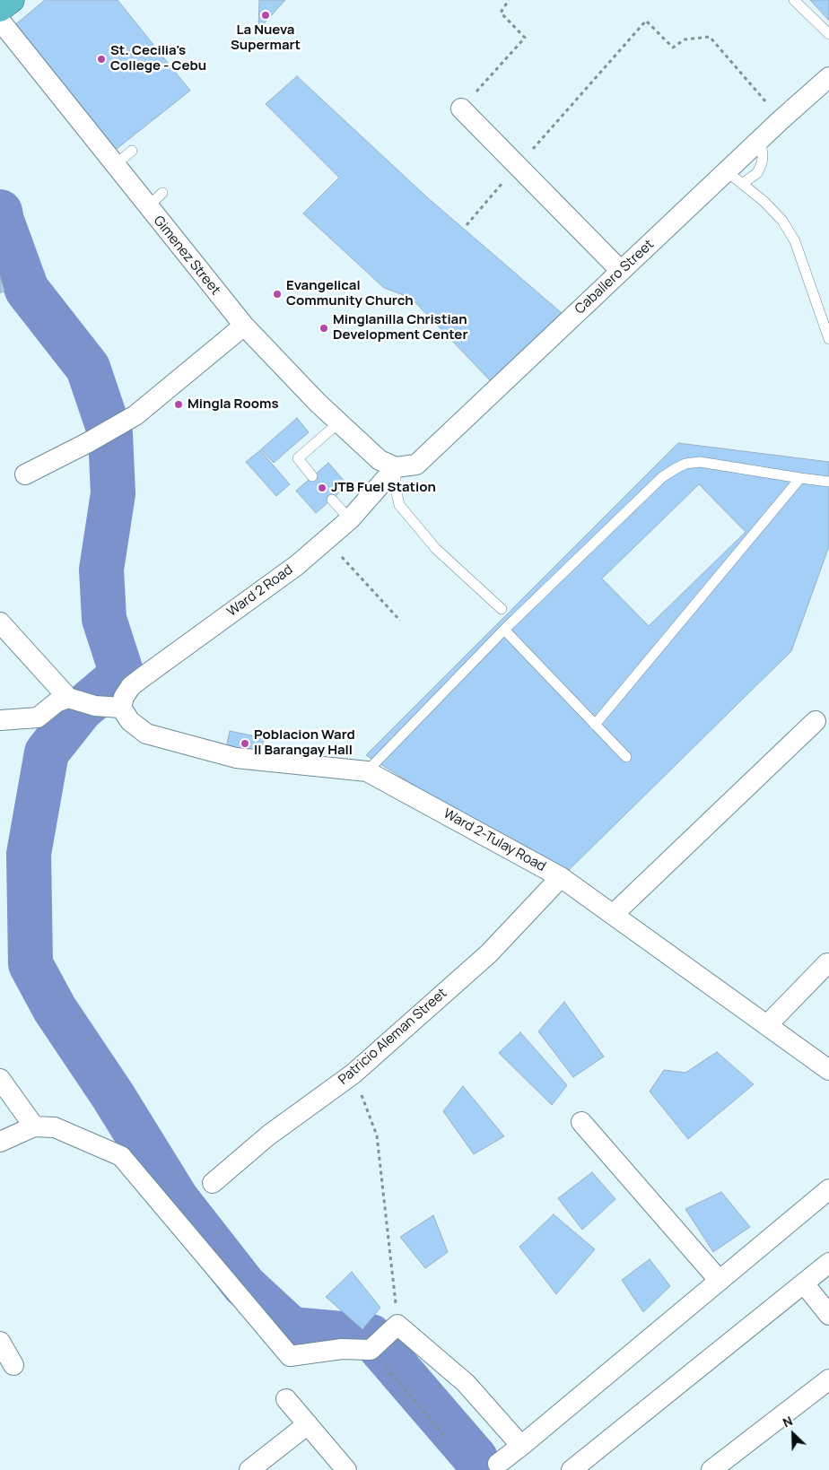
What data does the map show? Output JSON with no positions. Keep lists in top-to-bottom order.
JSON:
{
  "streets": {
    "street": [
      "Gimenez Street",
      "Caballero Street",
      "Ward 2 Road",
      "Ward 2-Tulay Road",
      "Patricio Aleman Street"
    ]
  },
  "crossings": [
    ["Gimenez Street", "Caballero Street"],
    ["Gimenez Street", "Ward 2 Road"],
    ["Caballero Street", "Ward 2 Road"],
    ["Ward 2 Road", "Ward 2-Tulay Road"],
    ["Ward 2-Tulay Road", "Patricio Aleman Street"]
  ],
  "places": [
    "La Nueva Supermart",
    "St. Cecilia's College - Cebu",
    "Evangelical Community Church",
    "Minglanilla Christian Development Center",
    "Mingla Rooms",
    "JTB Fuel Station",
    "Poblacion Ward II Barangay Hall"
  ],
  "north": "top left"
}
